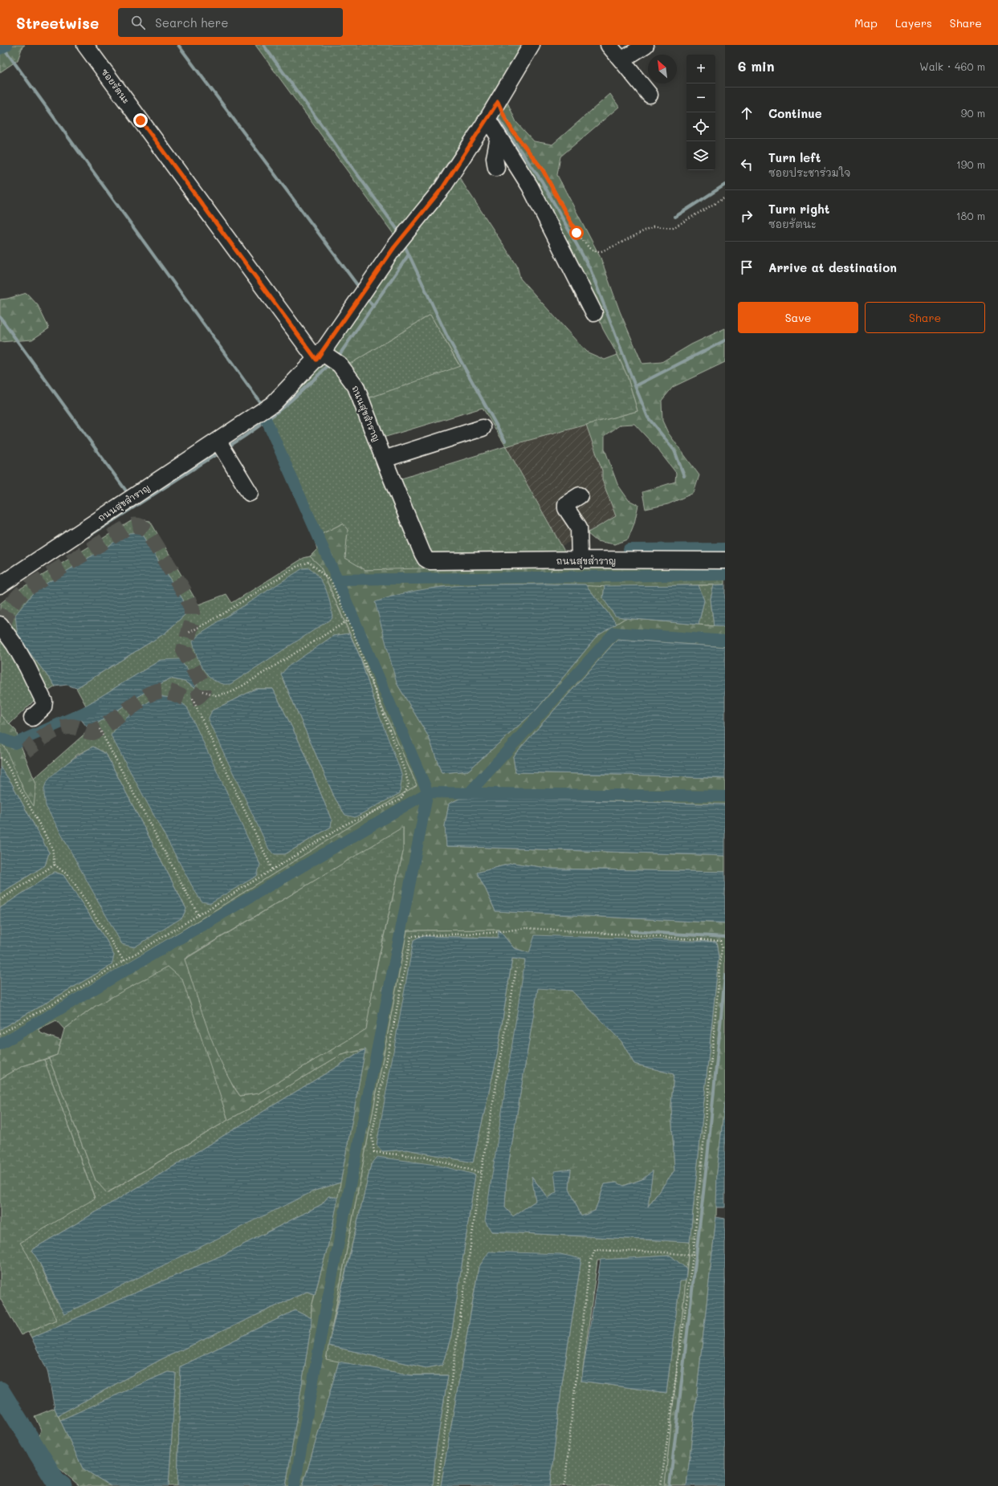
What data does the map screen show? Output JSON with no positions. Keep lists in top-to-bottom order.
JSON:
{
  "streets": {
    "street": ["ซอยรัตนะ", "ถนนสุขสำราญ"]
  },
  "crossings": [
    ["ซอยรัตนะ", "ถนนสุขสำราญ"]
  ],
  "north": "top left",
  "page": {
    "header": "Streetwise",
    "search": "Search here",
    "nav": ["Map", "Layers", "Share"],
    "heading": ["6 min", "Walk · 460 m"],
    "map_buttons": ["+", "−"],
    "list": [
      ["Continue", "90 m"],
      ["Turn left", "ซอยประชาร่วมใจ", "190 m"],
      ["Turn right", "ซอยรัตนะ", "180 m"],
      "Arrive at destination"
    ],
    "buttons": ["Save", "Share"]
  }
}
